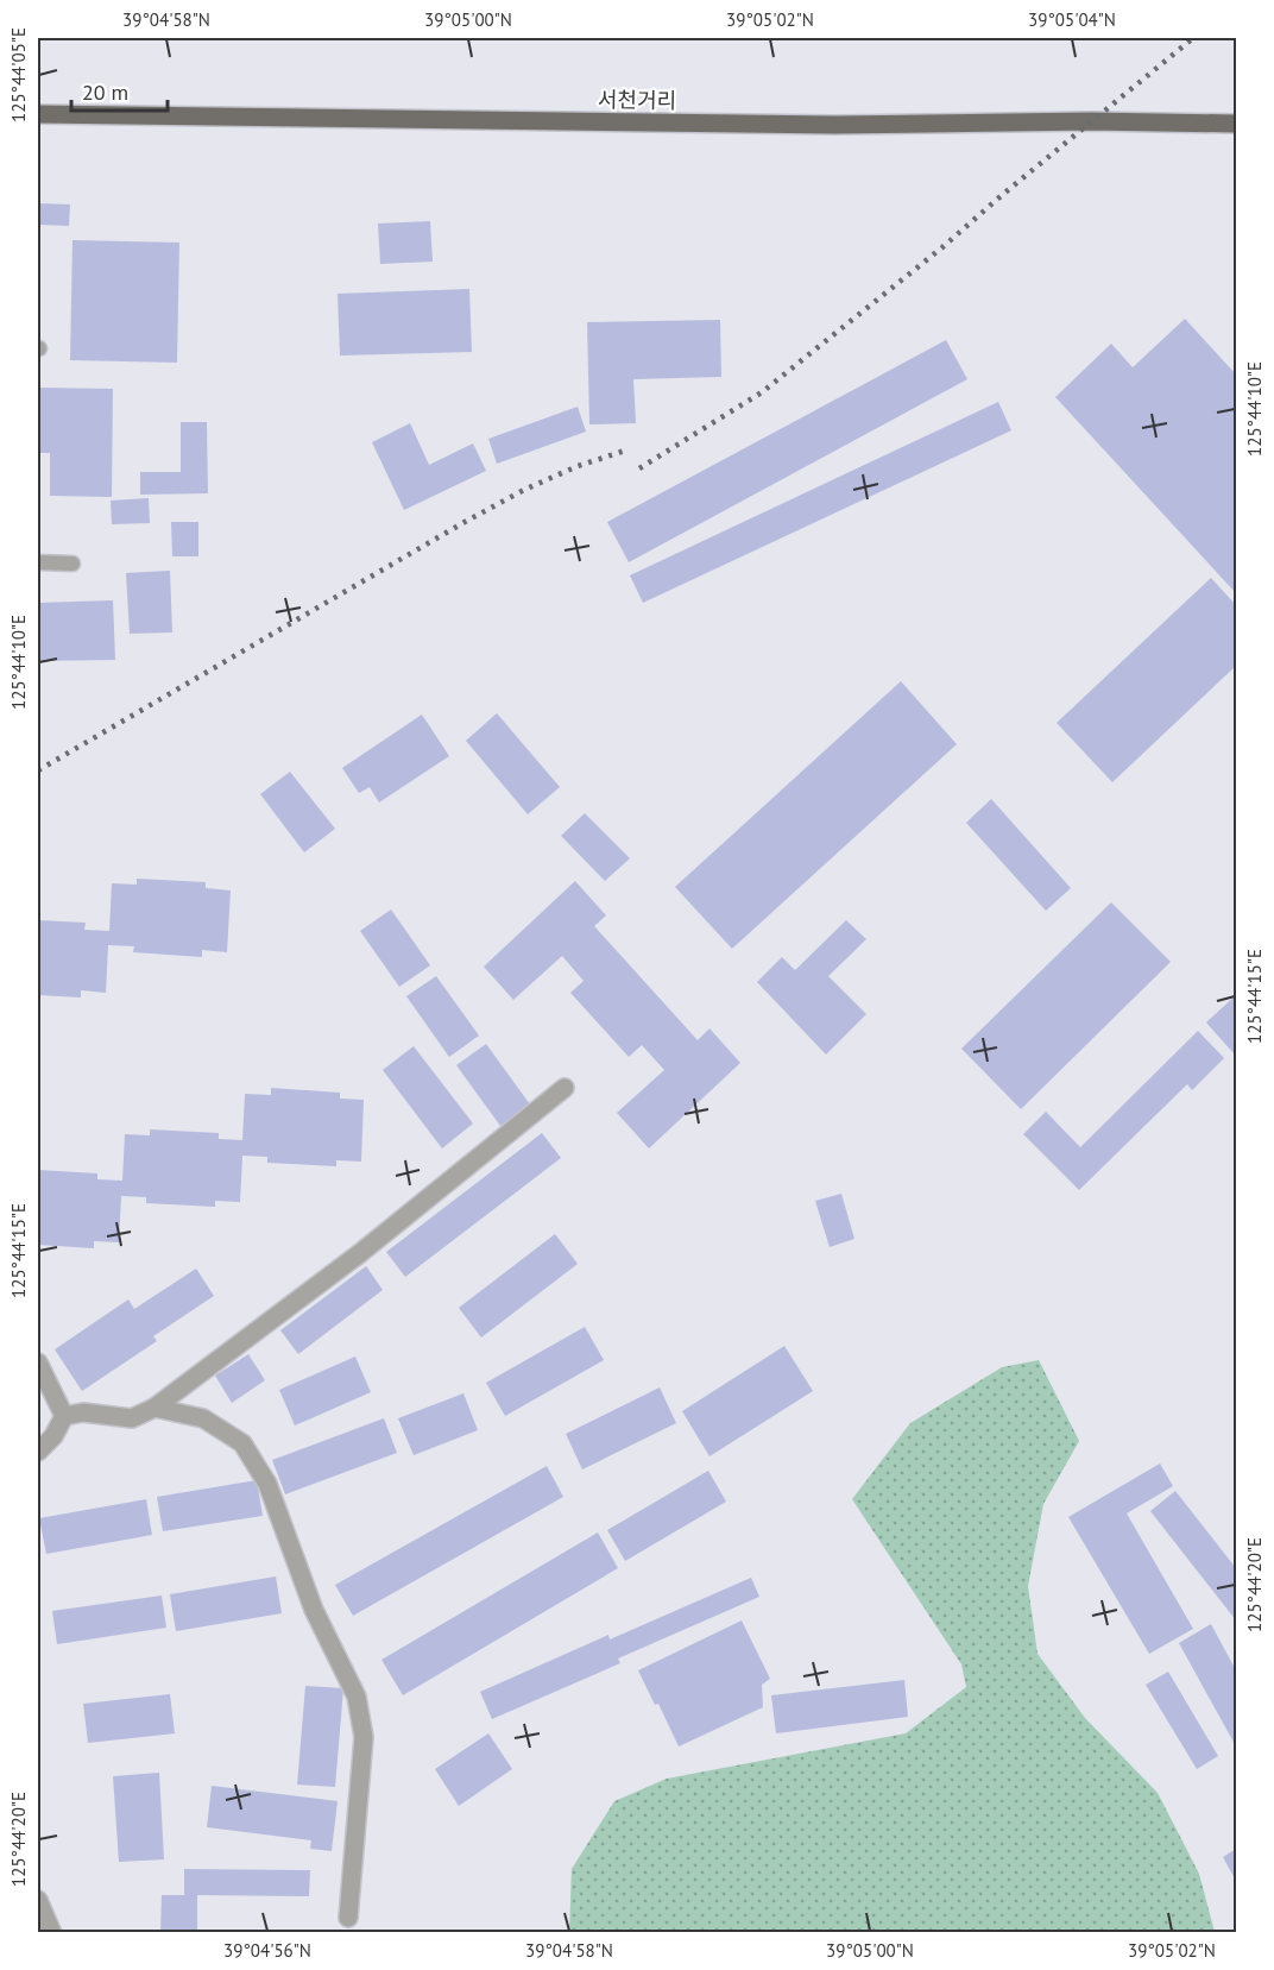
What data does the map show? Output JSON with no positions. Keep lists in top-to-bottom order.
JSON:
{
  "streets": {
    "main road": ["서천거리"]
  },
  "scale_bar": "20 m",
  "coordinates": [
    "39°04'58\"N",
    "39°05'00\"N",
    "39°05'02\"N",
    "39°05'04\"N",
    "125°44'05\"E",
    "125°44'10\"E",
    "125°44'15\"E",
    "125°44'20\"E",
    "39°04'56\"N"
  ]
}
